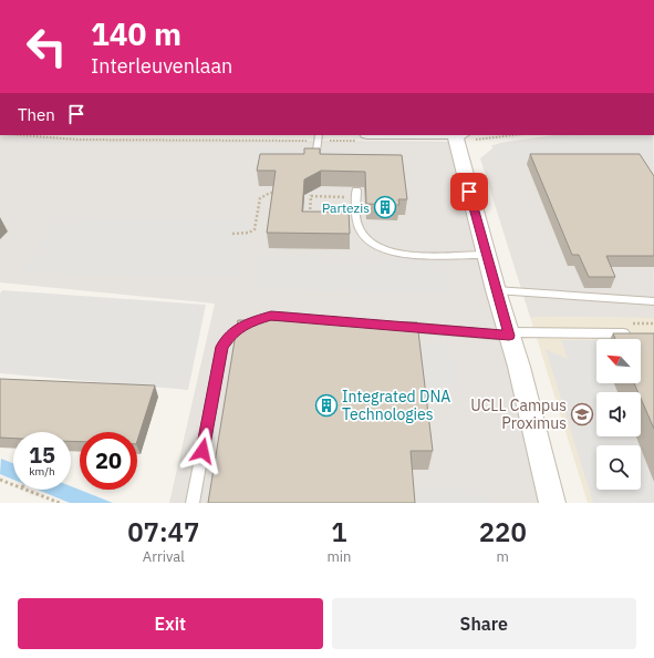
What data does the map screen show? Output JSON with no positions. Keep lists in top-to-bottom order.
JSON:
{
  "places": {
    "building": ["Partezis", "Integrated DNA Technologies"],
    "school or university": ["UCLL Campus Proximus"]
  },
  "north": "top left",
  "page": {
    "turn": ["140 m", "Interleuvenlaan"],
    "then": "Then",
    "speed": "15 km/h",
    "limit": "20",
    "eta": [
      "07:47",
      "Arrival",
      "1",
      "min",
      "220",
      "m"
    ],
    "buttons": ["Exit", "Share"]
  }
}
